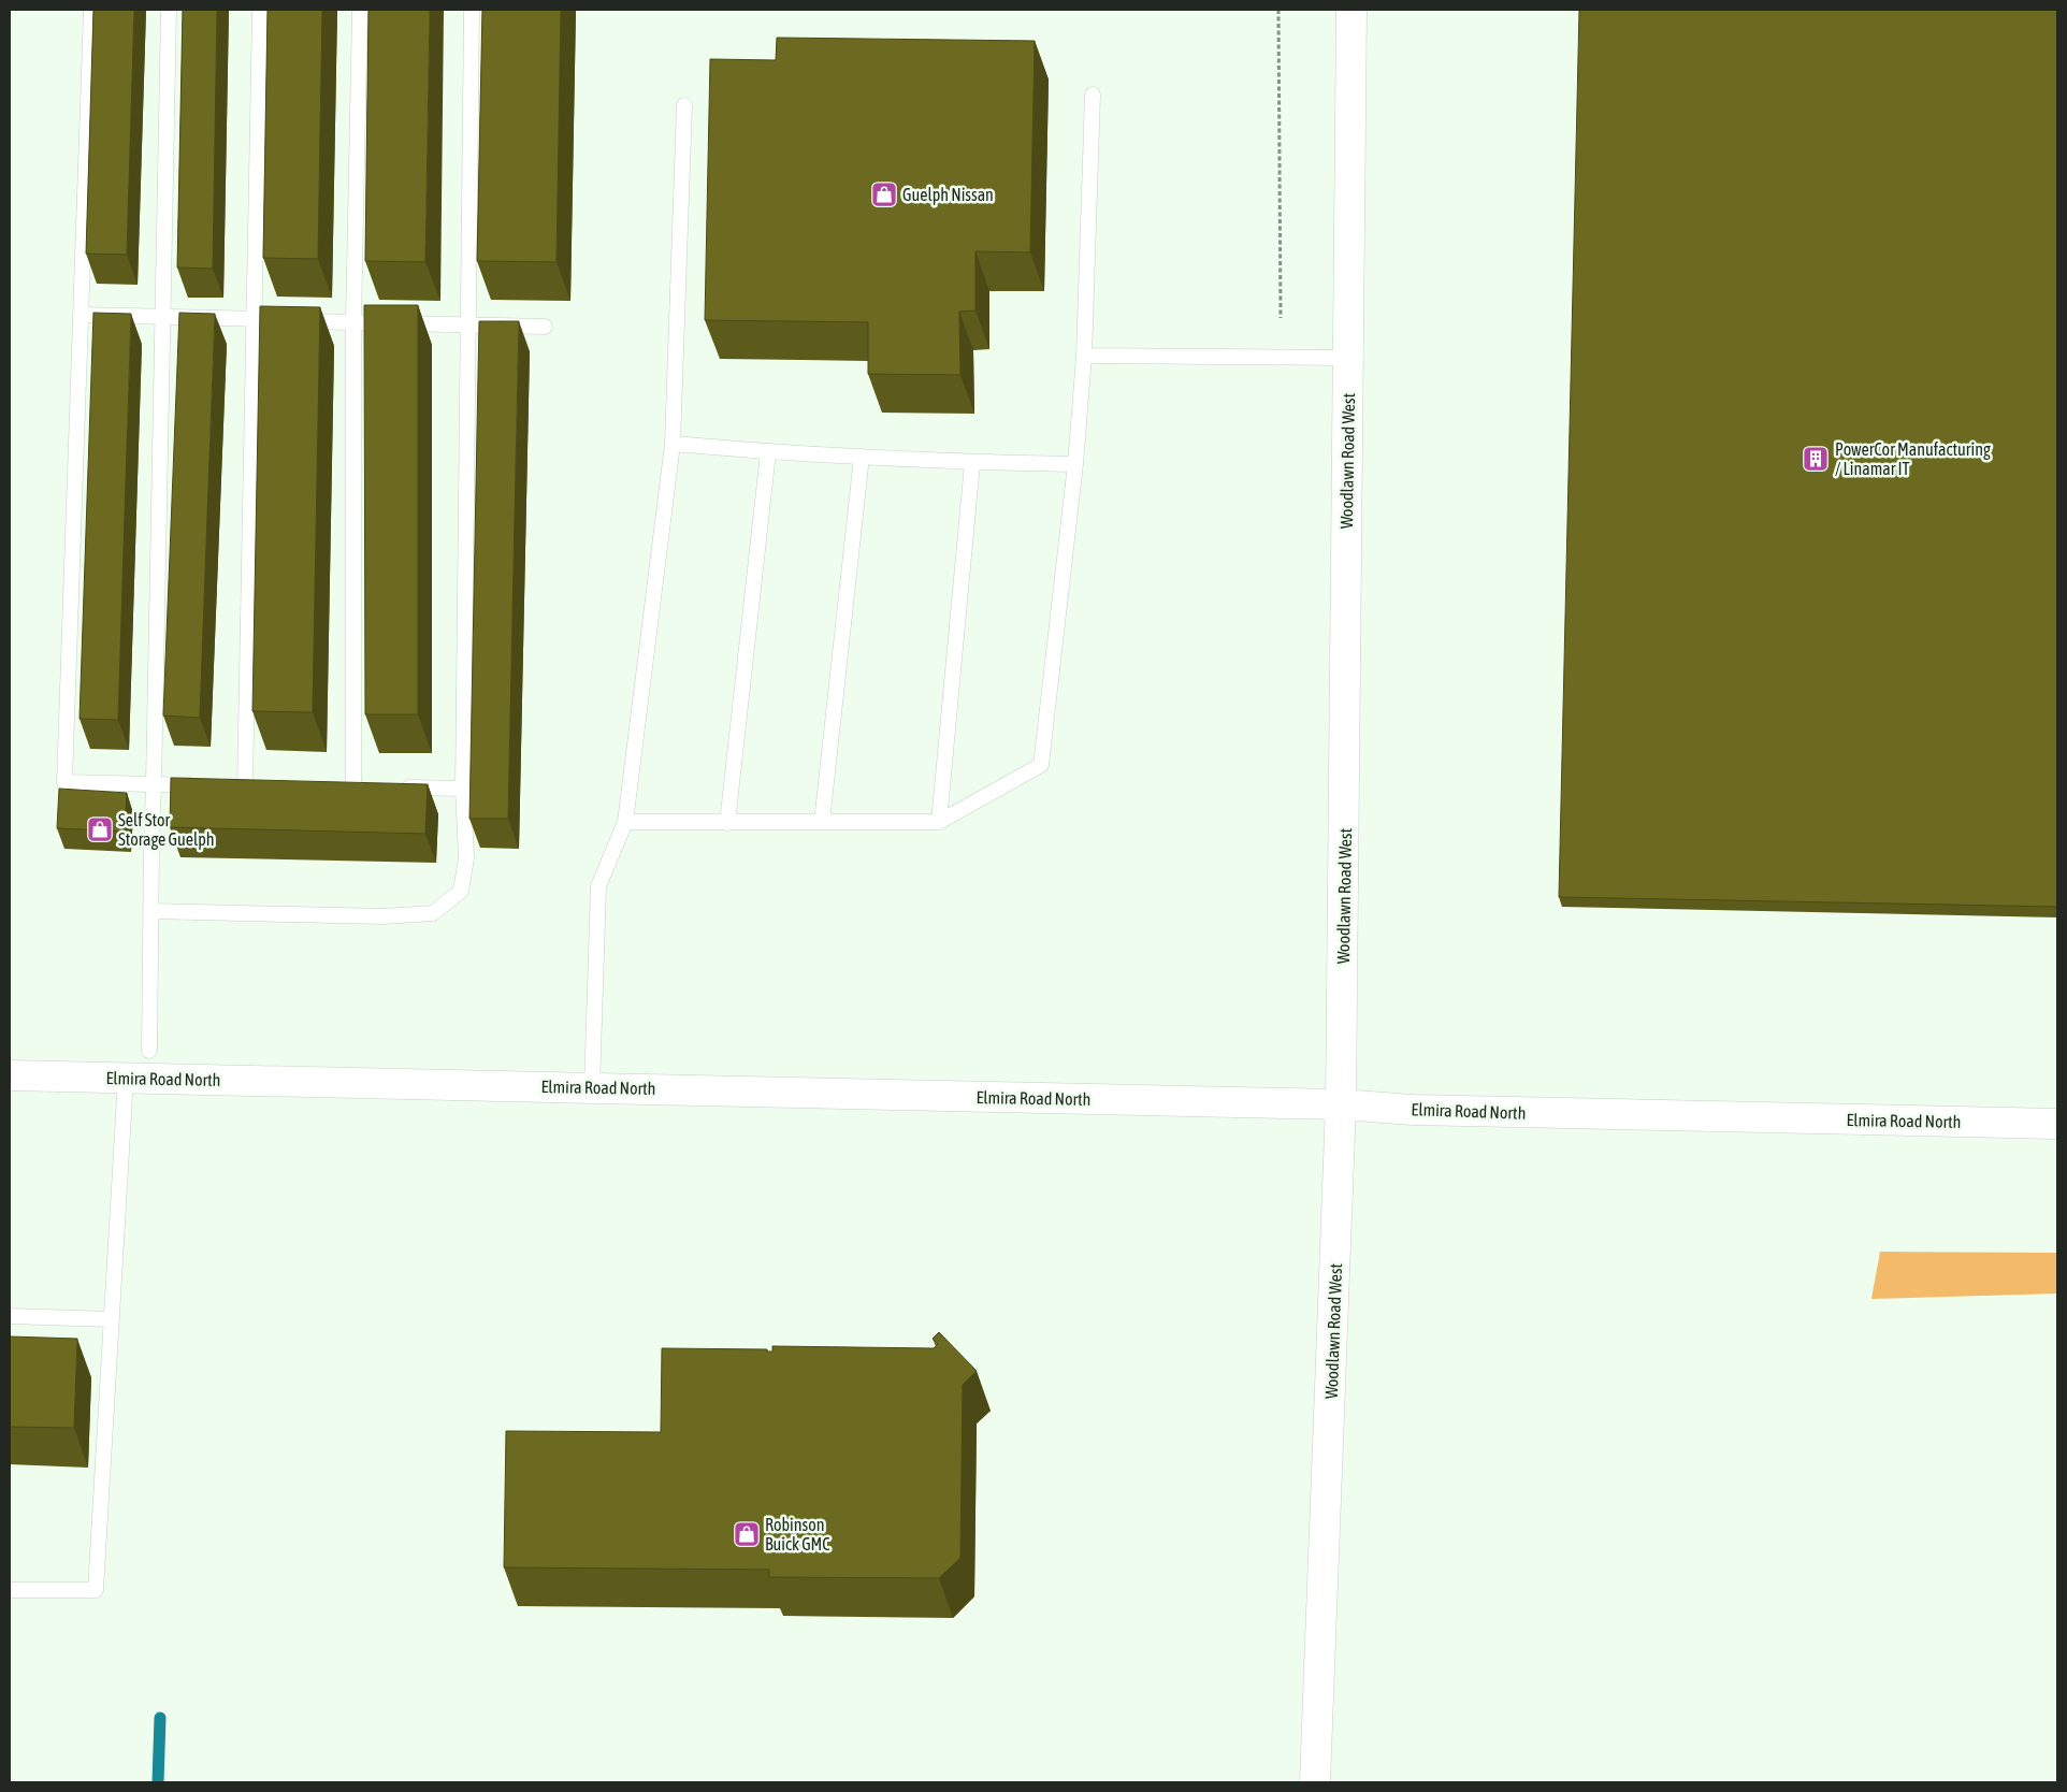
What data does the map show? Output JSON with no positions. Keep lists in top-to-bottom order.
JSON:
{
  "streets": {
    "main road": ["Woodlawn Road West", "Elmira Road North"]
  },
  "crossings": [
    ["Woodlawn Road West", "Elmira Road North"]
  ],
  "places": {
    "shop": ["Guelph Nissan", "Self Stor Storage Guelph", "Robinson Buick GMC"],
    "building": ["PowerCor Manufacturing / Linamar IT"]
  }
}
